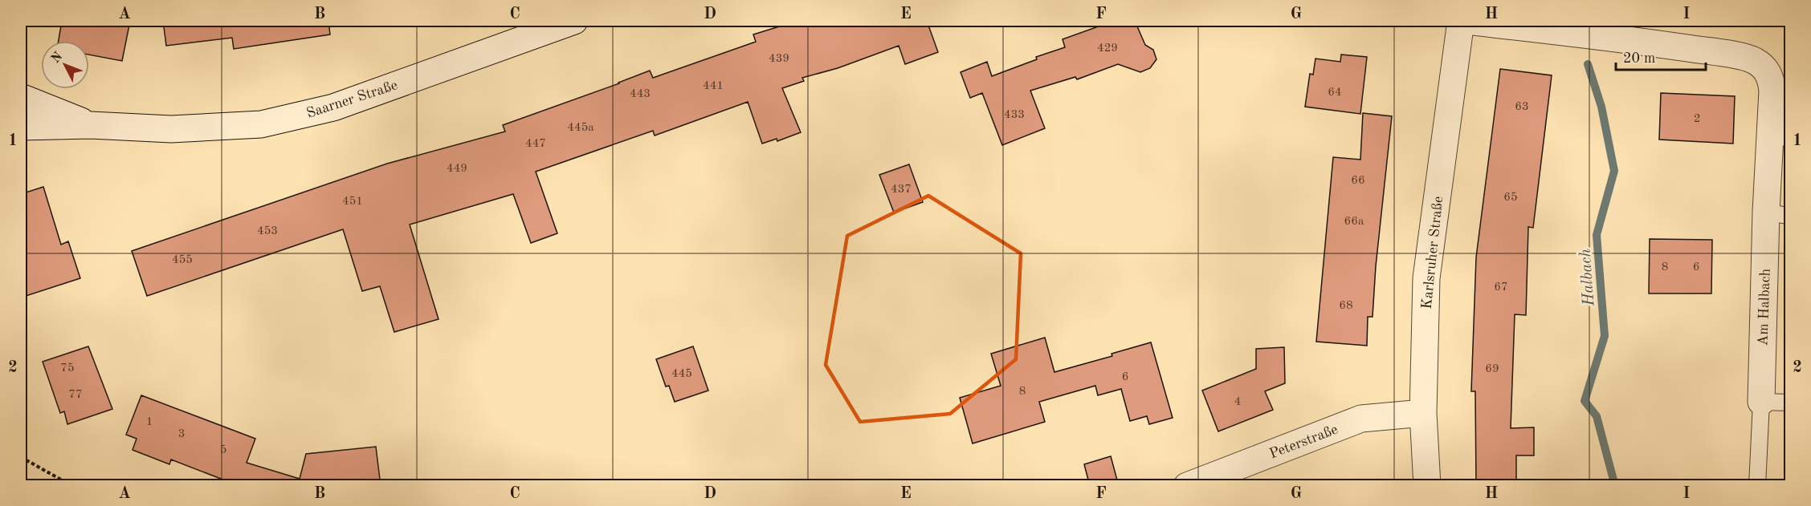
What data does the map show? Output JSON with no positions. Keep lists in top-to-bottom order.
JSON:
{
  "streets": {
    "street": [
      "Saarner Straße",
      "Karlsruher Straße",
      "Am Halbach",
      "Peterstraße"
    ]
  },
  "crossings": [
    ["Karlsruher Straße", "Peterstraße"]
  ],
  "water": ["Halbach"],
  "house_numbers": [
    "429",
    "439",
    "441",
    "64",
    "443",
    "63",
    "433",
    "2",
    "445a",
    "447",
    "449",
    "66",
    "437",
    "65",
    "451",
    "66a",
    "453",
    "455",
    "8",
    "6",
    "67",
    "68",
    "75",
    "69",
    "445",
    "6",
    "8",
    "77",
    "4",
    "1",
    "3",
    "5"
  ],
  "scale_bar": "20 m",
  "north": "top left",
  "grid": {
    "columns": [
      "A",
      "B",
      "C",
      "D",
      "E",
      "F",
      "G",
      "H",
      "I"
    ],
    "rows": ["1", "2"]
  }
}
